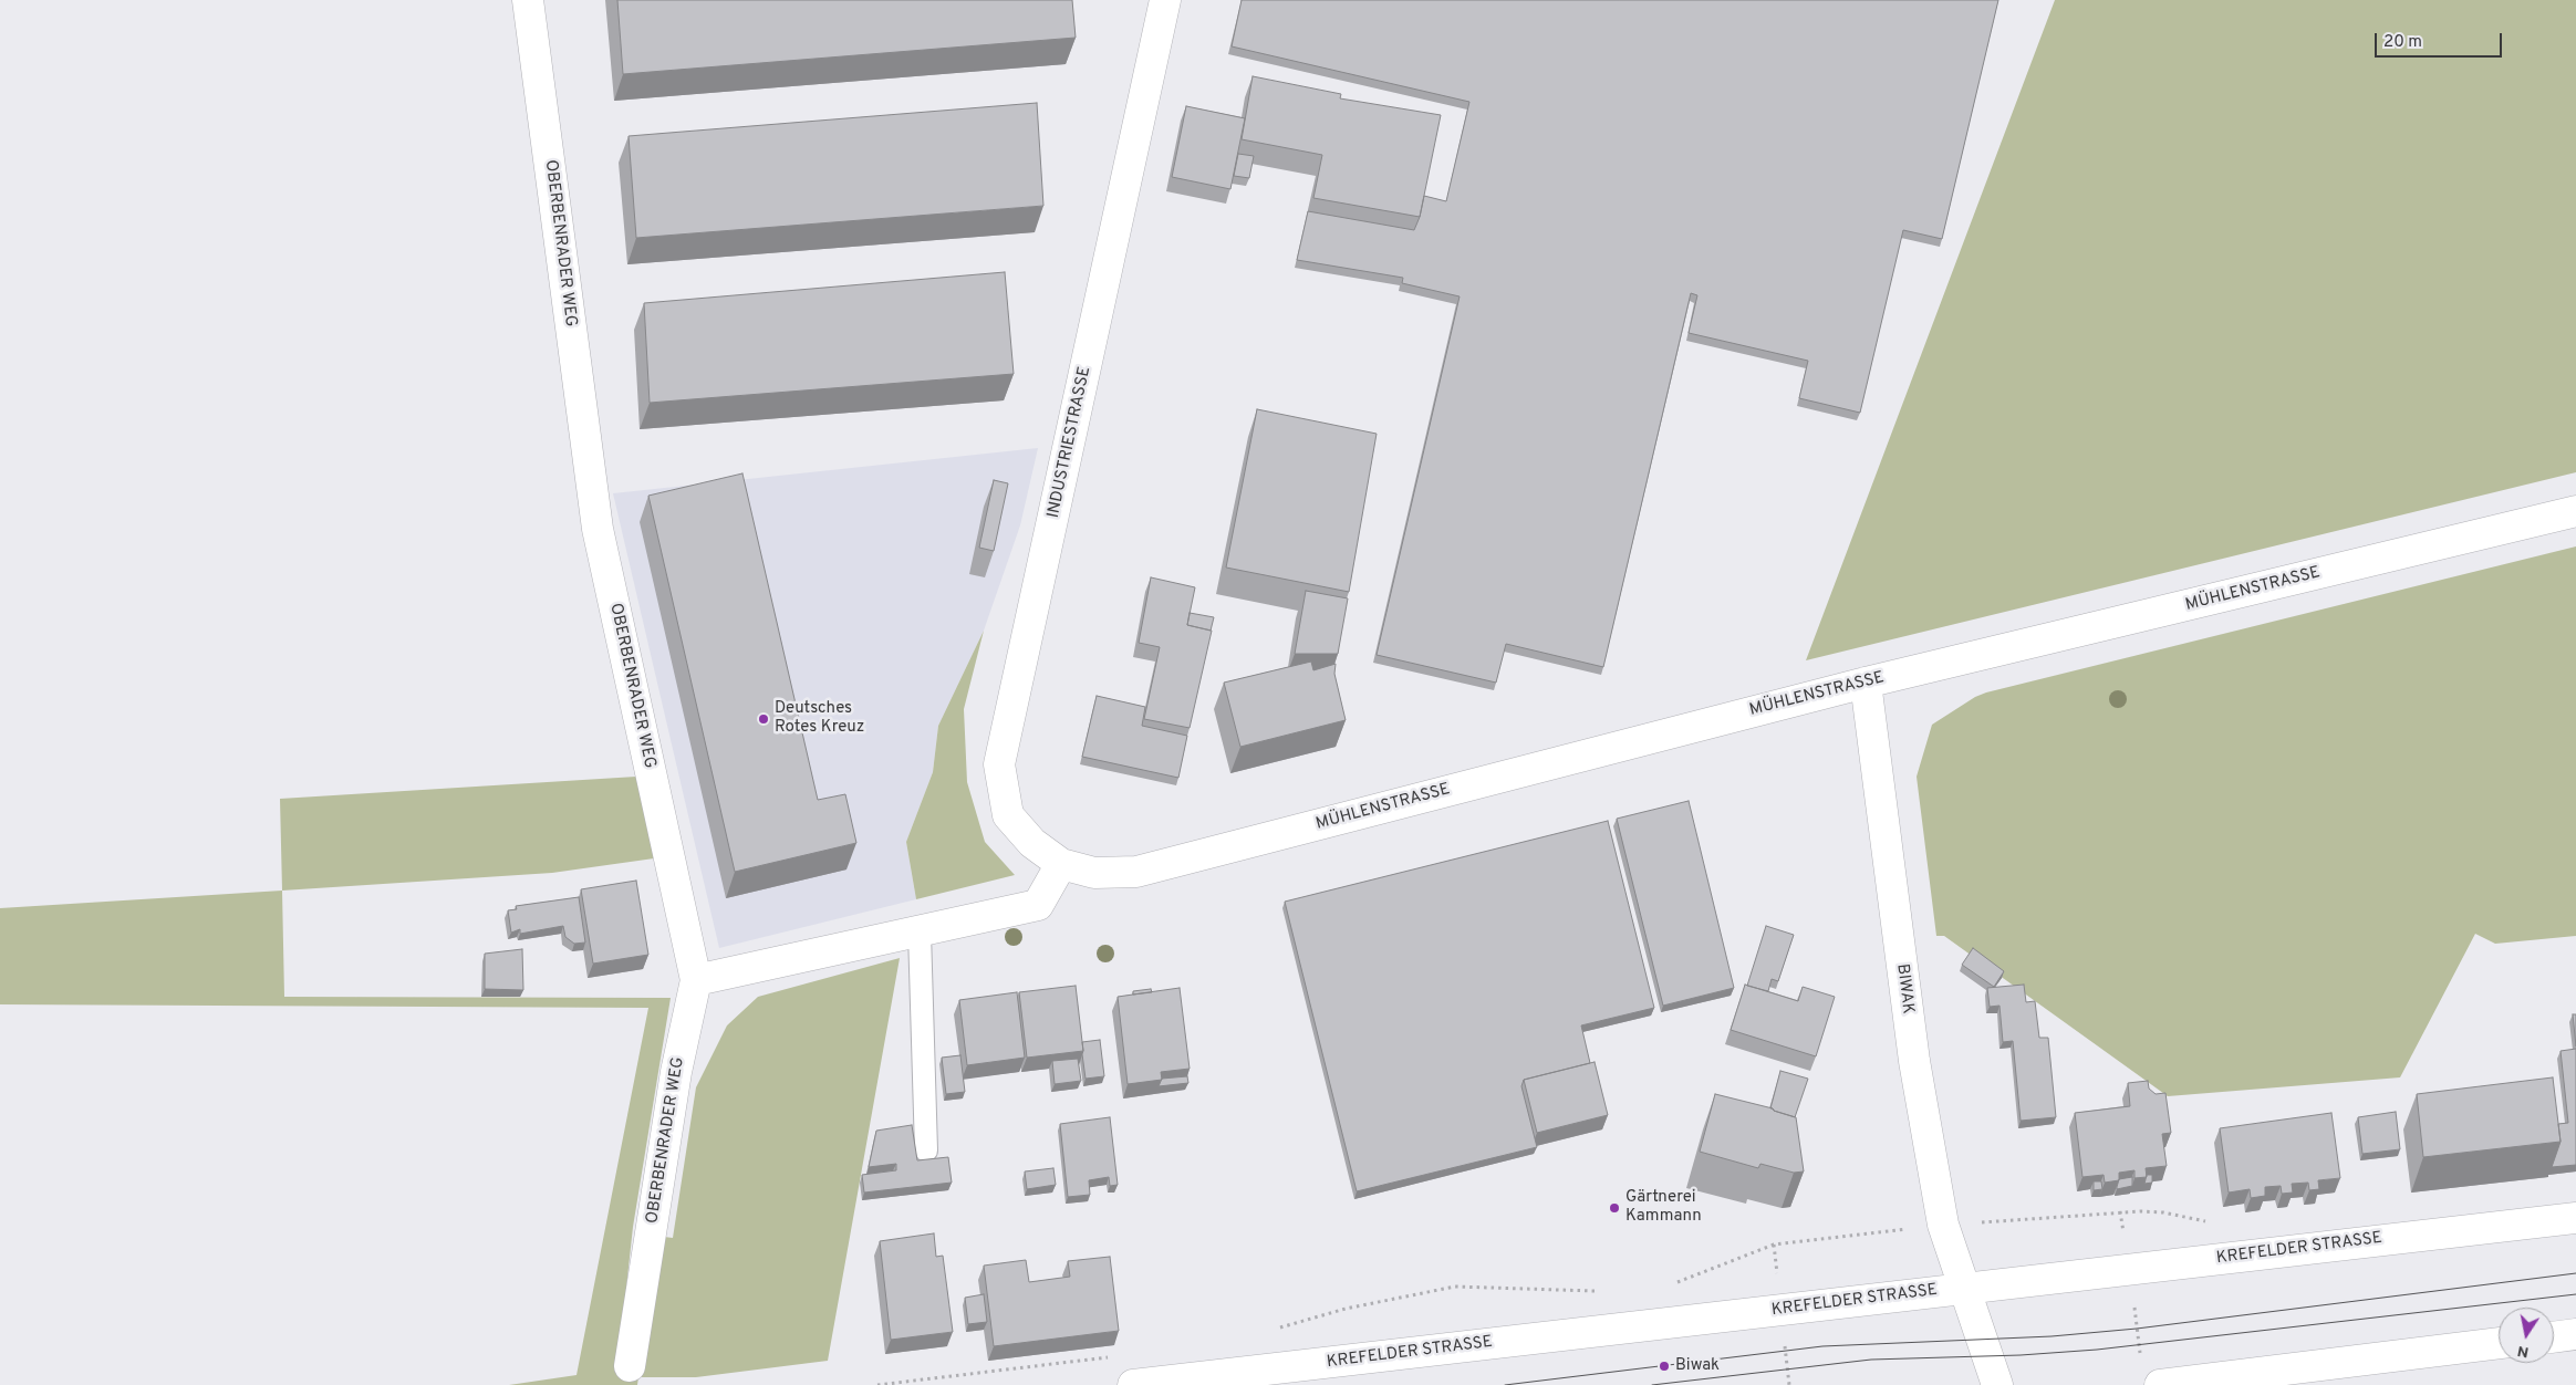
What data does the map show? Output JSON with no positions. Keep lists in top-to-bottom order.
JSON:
{
  "streets": {
    "street": [
      "OBERBENRADER WEG",
      "INDUSTRIESTRASSE",
      "MÜHLENSTRASSE",
      "BIWAK",
      "KREFELDER STRASSE"
    ]
  },
  "crossings": [
    ["INDUSTRIESTRASSE", "MÜHLENSTRASSE"],
    ["MÜHLENSTRASSE", "BIWAK"],
    ["BIWAK", "KREFELDER STRASSE"]
  ],
  "places": ["Deutsches Rotes Kreuz", "Gärtnerei Kammann", "Biwak"],
  "scale_bar": "20 m",
  "north": "bottom"
}
